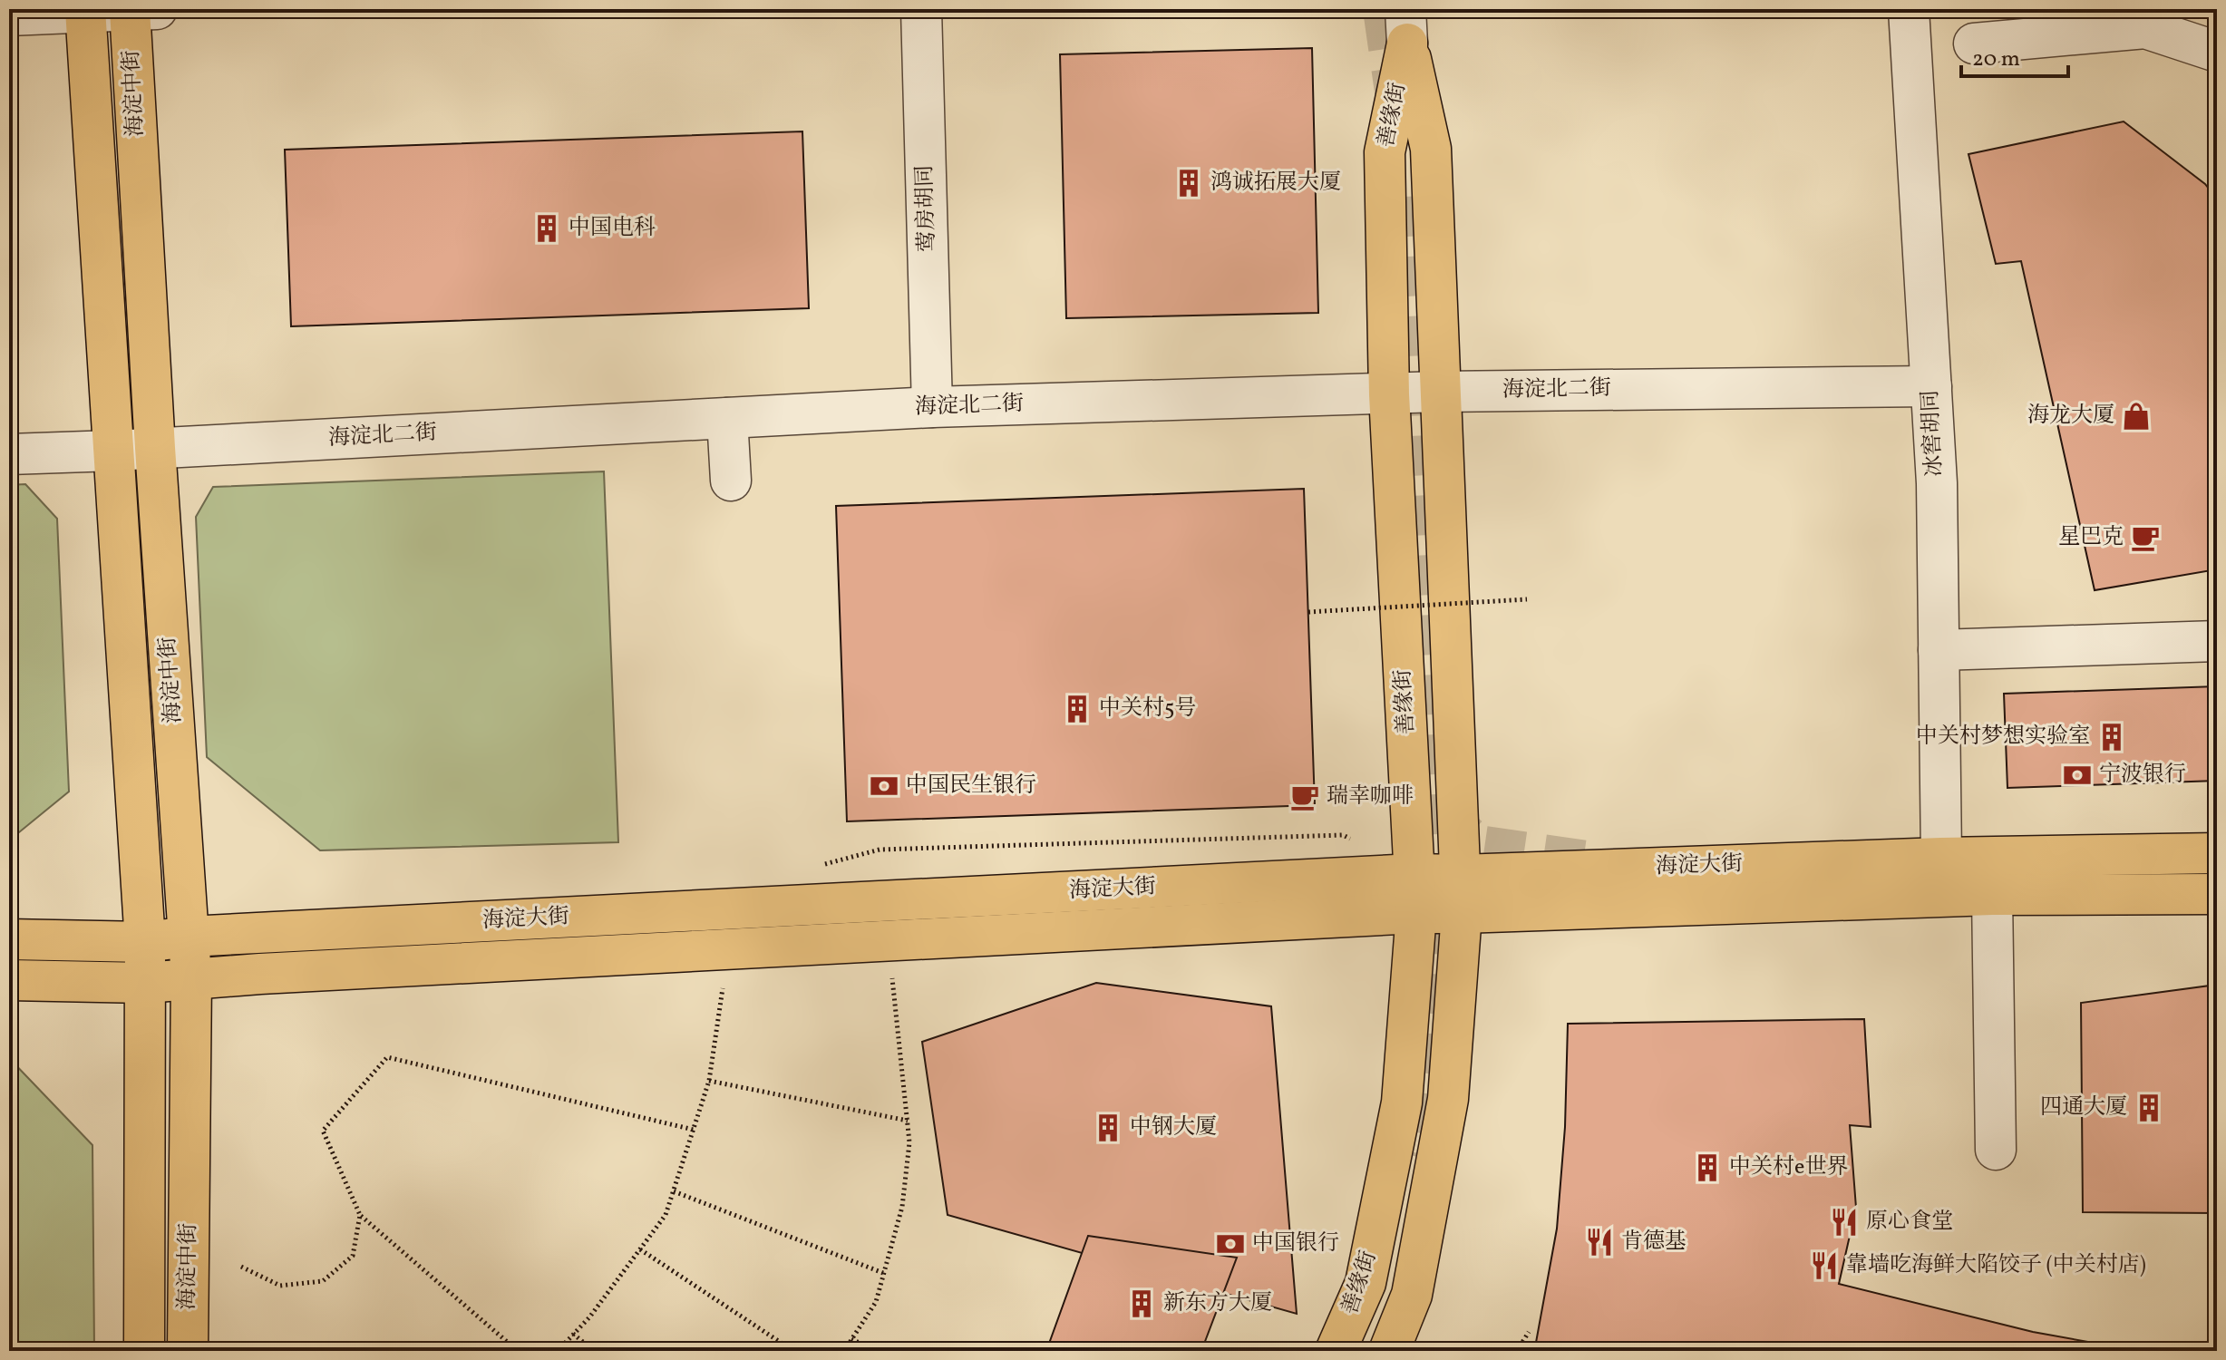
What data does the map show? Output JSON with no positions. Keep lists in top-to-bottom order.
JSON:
{
  "streets": {
    "main road": ["海淀中街", "善缘街", "海淀大街"],
    "street": ["莺房胡同", "海淀北二街", "冰窖胡同"]
  },
  "crossings": [
    ["海淀中街", "海淀北二街"],
    ["海淀中街", "海淀大街"],
    ["善缘街", "海淀北二街"],
    ["善缘街", "海淀大街"],
    ["莺房胡同", "海淀北二街"],
    ["海淀北二街", "冰窖胡同"],
    ["冰窖胡同", "海淀大街"]
  ],
  "places": {
    "building": [
      "鸿诚拓展大厦",
      "中国电科",
      "中关村5号",
      "中关村梦想实验室",
      "四通大厦",
      "中钢大厦",
      "中关村e世界",
      "新东方大厦"
    ],
    "shop": ["海龙大厦"],
    "cafe": ["星巴克", "瑞幸咖啡"],
    "bank": ["宁波银行", "中国民生银行", "中国银行"],
    "restaurant": ["原心食堂", "肯德基", "靠墙吃海鲜大陷饺子 (中关村店)"]
  },
  "scale_bar": "20 m"
}
